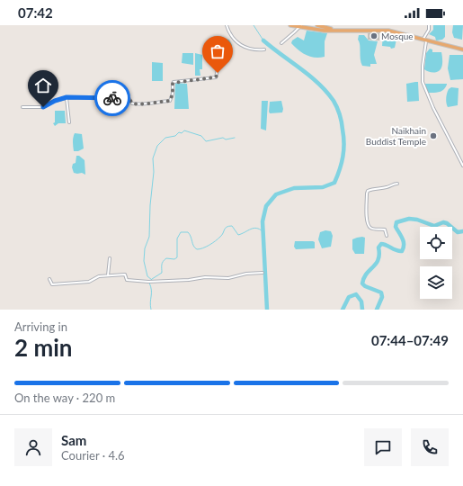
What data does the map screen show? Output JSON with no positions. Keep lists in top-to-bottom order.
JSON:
{
  "places": ["Mosque", "Naikhain Buddist Temple"],
  "page": {
    "status": "07:42",
    "heading": ["2 min", "Arriving in", "07:44–07:49"],
    "panel": ["Sam", "Courier · 4.6"],
    "bar": "On the way · 220 m"
  }
}
